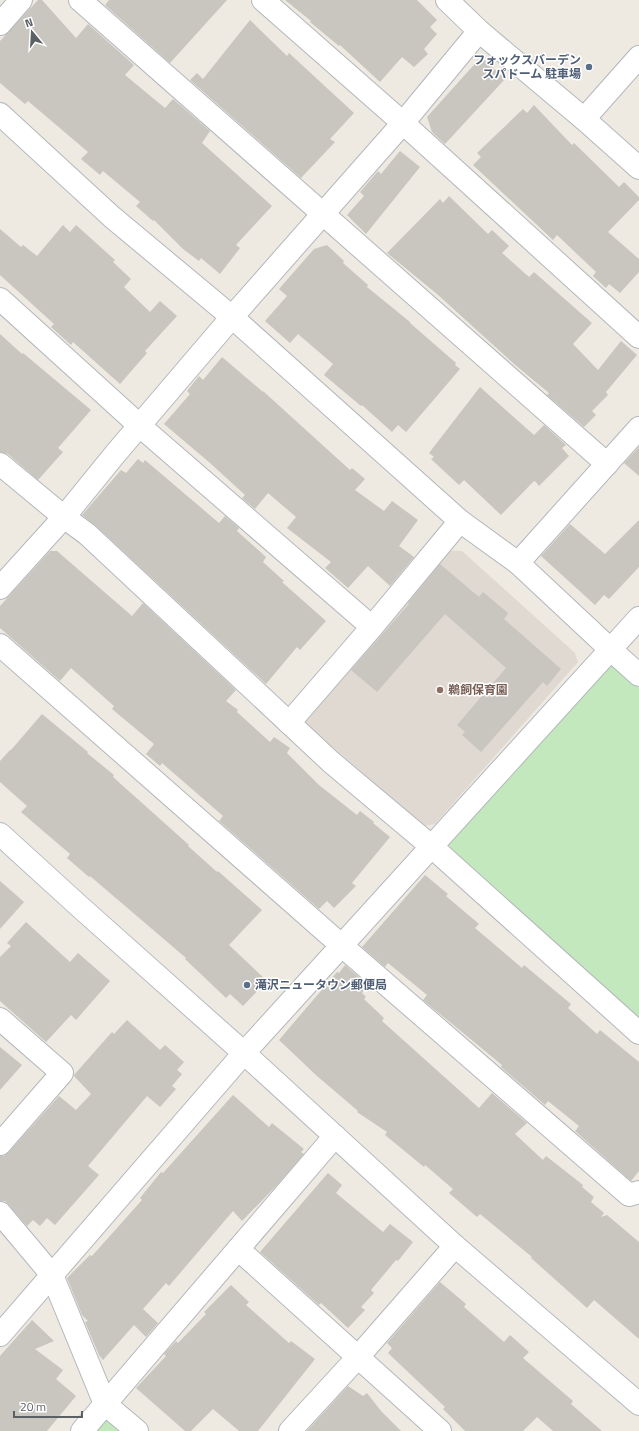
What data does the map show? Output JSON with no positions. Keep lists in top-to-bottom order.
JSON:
{
  "places": ["フォックスバーデン スパドーム 駐車場", "鵜飼保育園", "滝沢ニュータウン郵便局"],
  "scale_bar": "20 m",
  "north": "top"
}
